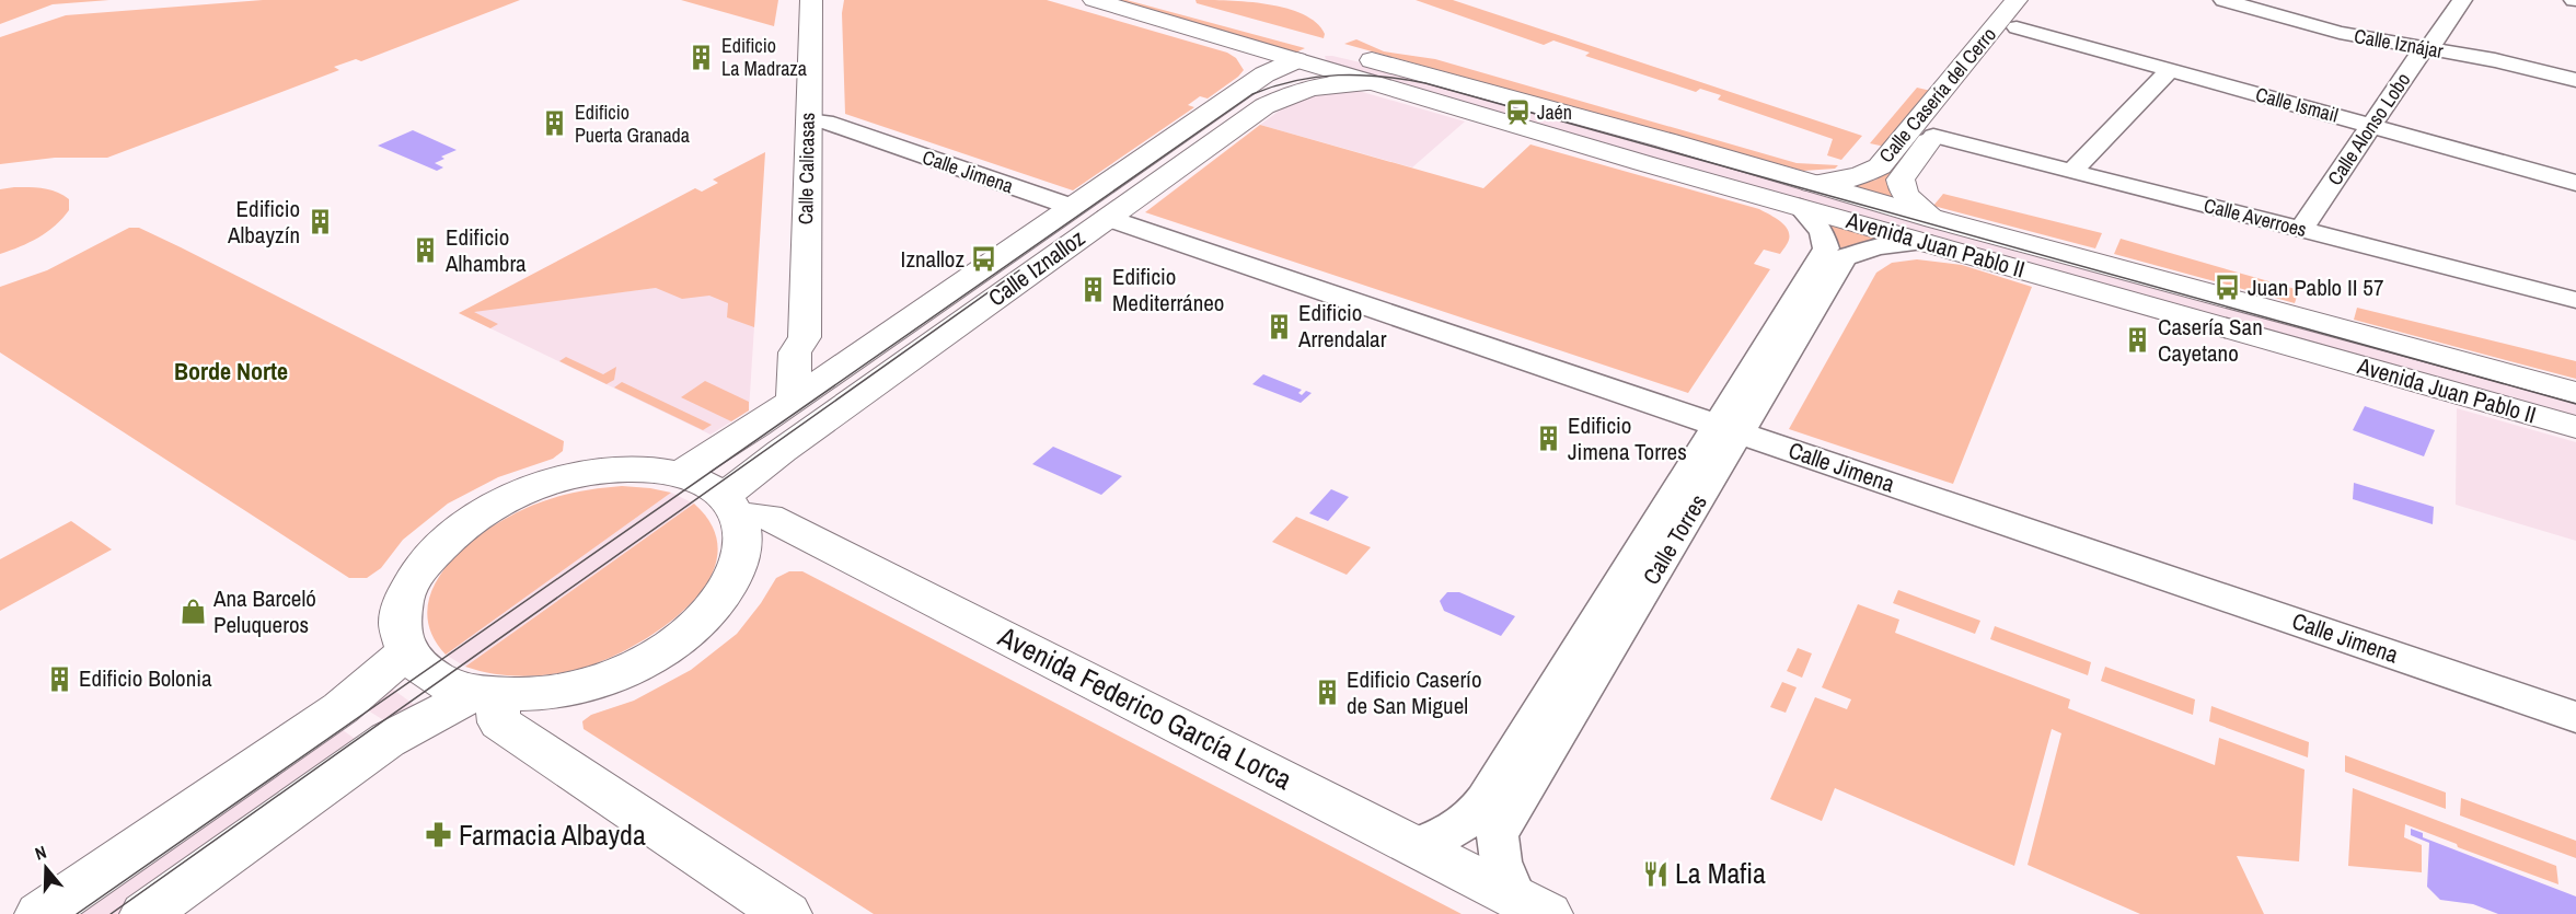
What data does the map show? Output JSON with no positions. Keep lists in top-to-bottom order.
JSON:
{
  "streets": {
    "main road": [
      "Calle Casería del Cerro",
      "Calle Calicasas",
      "Avenida Juan Pablo II",
      "Calle Iznalloz",
      "Avenida Federico García Lorca"
    ],
    "street": [
      "Calle Iznájar",
      "Calle Ismail",
      "Calle Alonso Lobo",
      "Calle Jimena",
      "Calle Averroes",
      "Calle Torres"
    ]
  },
  "crossings": [
    ["Calle Iznájar", "Calle Alonso Lobo"],
    ["Calle Casería del Cerro", "Calle Ismail"],
    ["Calle Casería del Cerro", "Calle Averroes"],
    ["Calle Casería del Cerro", "Avenida Juan Pablo II"],
    ["Calle Casería del Cerro", "Calle Torres"],
    ["Calle Ismail", "Calle Alonso Lobo"],
    ["Calle Alonso Lobo", "Calle Averroes"],
    ["Calle Calicasas", "Calle Jimena"],
    ["Calle Calicasas", "Calle Iznalloz"],
    ["Calle Jimena", "Calle Iznalloz"],
    ["Calle Jimena", "Calle Torres"],
    ["Avenida Juan Pablo II", "Calle Iznalloz"],
    ["Avenida Juan Pablo II", "Calle Torres"],
    ["Calle Iznalloz", "Avenida Federico García Lorca"],
    ["Calle Torres", "Avenida Federico García Lorca"]
  ],
  "districts": ["Borde Norte"],
  "places": {
    "building": [
      "Edificio La Madraza",
      "Edificio Puerta Granada",
      "Edificio Albayzín",
      "Edificio Alhambra",
      "Edificio Mediterráneo",
      "Edificio Arrendalar",
      "Casería San Cayetano",
      "Edificio Jimena Torres",
      "Edificio Bolonia",
      "Edificio Caserío de San Miguel"
    ],
    "station": ["Jaén"],
    "bus stop": ["Iznalloz", "Juan Pablo II 57"],
    "shop": ["Ana Barceló Peluqueros"],
    "pharmacy": ["Farmacia Albayda"],
    "restaurant": ["La Mafia"]
  },
  "north": "top"
}
